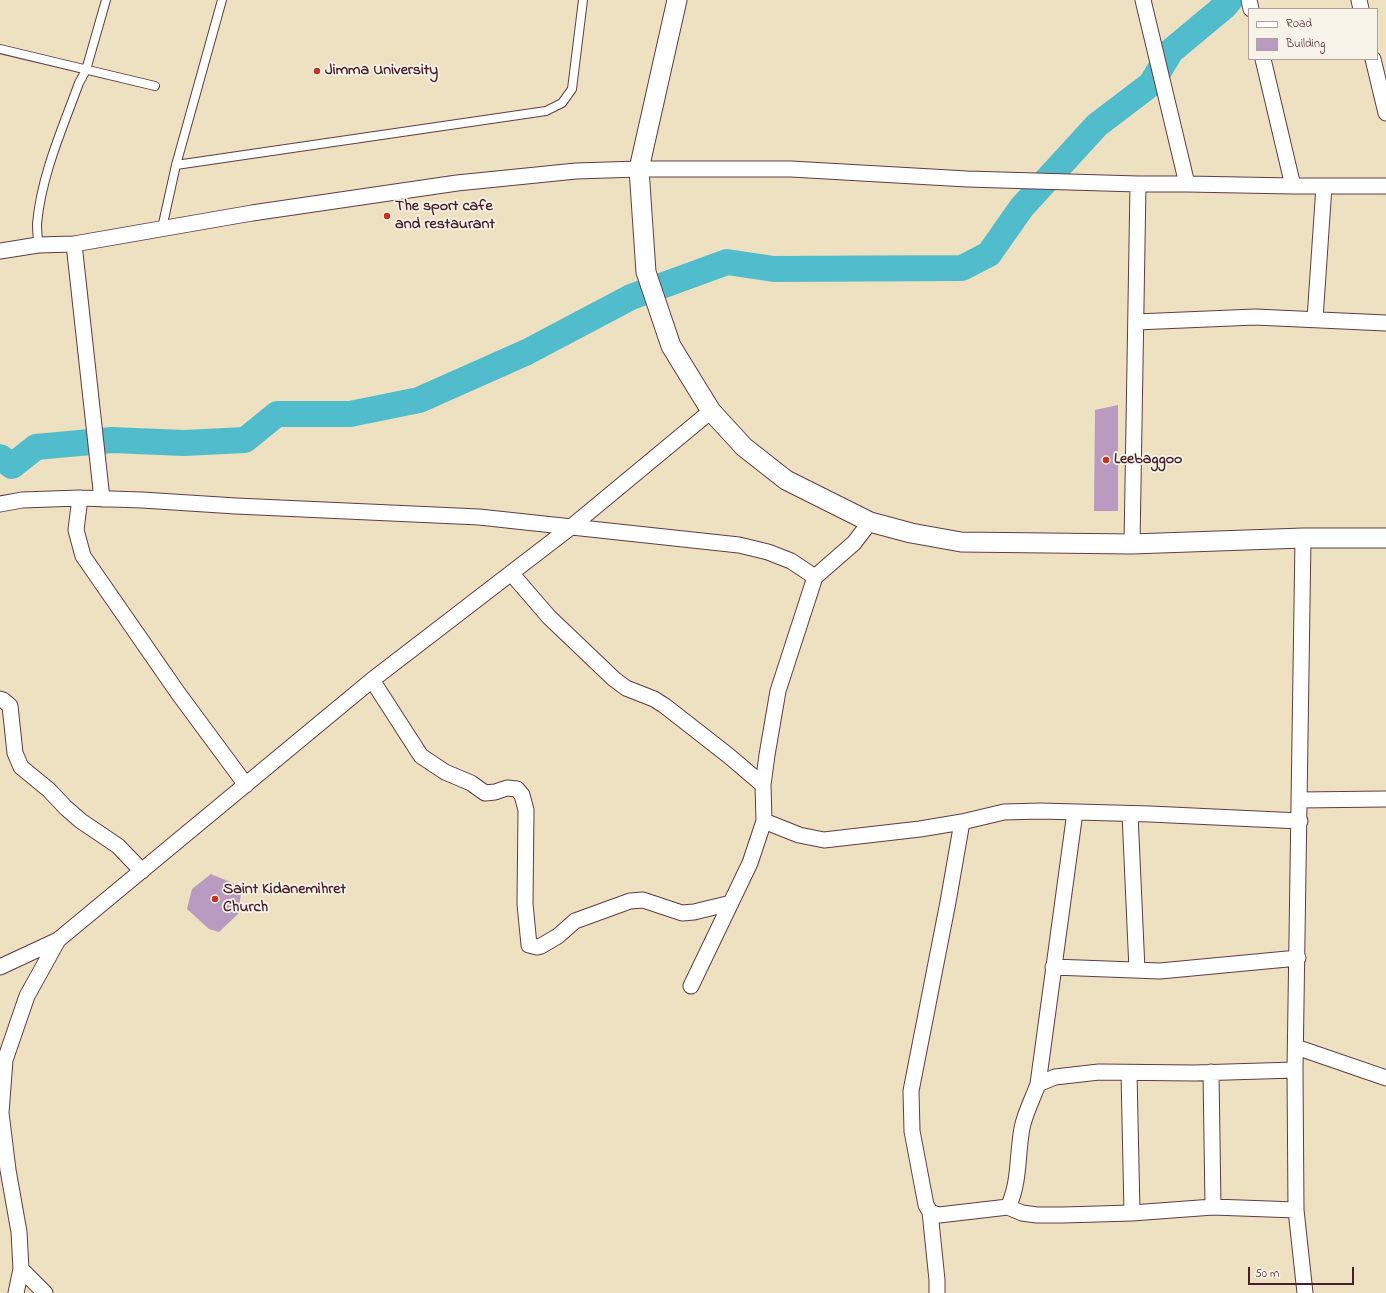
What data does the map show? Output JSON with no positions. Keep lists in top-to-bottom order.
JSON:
{
  "places": [
    "Jimma University",
    "The sport cafe and restaurant",
    "Leebaggoo",
    "Saint Kidanemihret Church"
  ],
  "legend": ["Road", "Building"],
  "scale_bar": "50 m"
}
